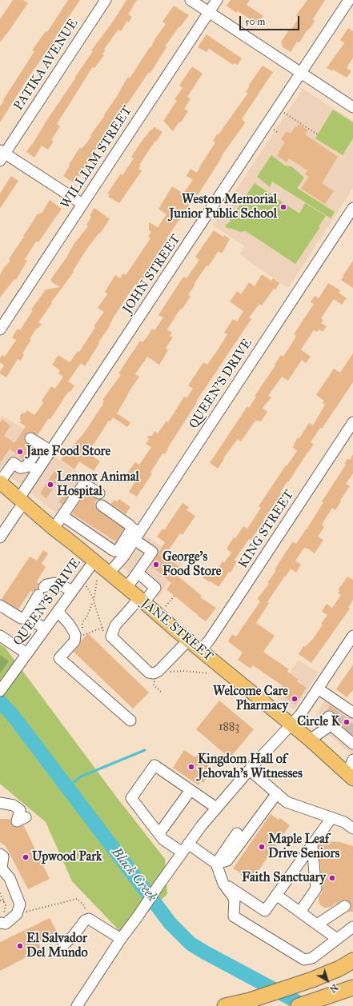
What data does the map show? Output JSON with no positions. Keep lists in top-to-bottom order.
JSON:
{
  "streets": {
    "main road": ["JANE STREET"],
    "street": [
      "PATIKA AVENUE",
      "WILLIAM STREET",
      "JOHN STREET",
      "QUEEN'S DRIVE",
      "KING STREET"
    ]
  },
  "crossings": [
    ["JOHN STREET", "JANE STREET"],
    ["QUEEN'S DRIVE", "JANE STREET"],
    ["KING STREET", "JANE STREET"]
  ],
  "water": ["Black Creek"],
  "places": [
    "Weston Memorial Junior Public School",
    "Jane Food Store",
    "Lennox Animal Hospital",
    "George's Food Store",
    "Welcome Care Pharmacy",
    "Circle K",
    "Kingdom Hall of Jehovah's Witnesses",
    "Maple Leaf Drive Seniors",
    "Upwood Park",
    "Faith Sanctuary",
    "El Salvador Del Mundo"
  ],
  "house_numbers": ["1883"],
  "scale_bar": "50 m",
  "north": "bottom right"
}
